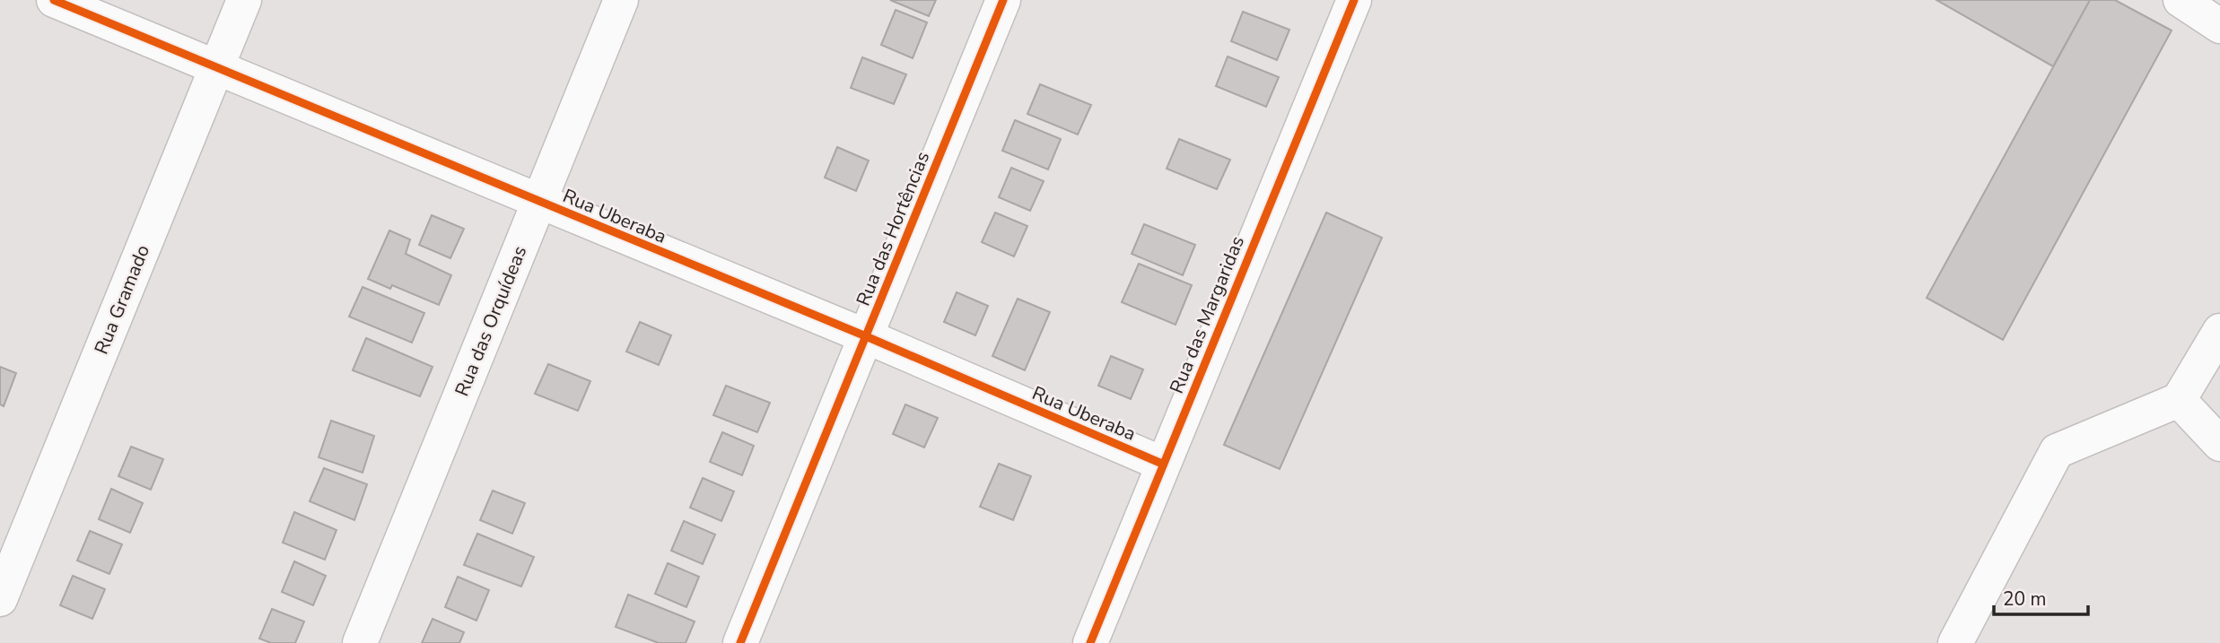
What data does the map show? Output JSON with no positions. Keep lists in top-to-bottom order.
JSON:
{
  "streets": {
    "street": [
      "Rua Uberaba",
      "Rua das Hortências",
      "Rua Gramado",
      "Rua das Margaridas",
      "Rua das Orquídeas"
    ]
  },
  "crossings": [
    ["Rua Uberaba", "Rua das Hortências"],
    ["Rua Uberaba", "Rua Gramado"],
    ["Rua Uberaba", "Rua das Margaridas"],
    ["Rua Uberaba", "Rua das Orquídeas"]
  ],
  "scale_bar": "20 m"
}
